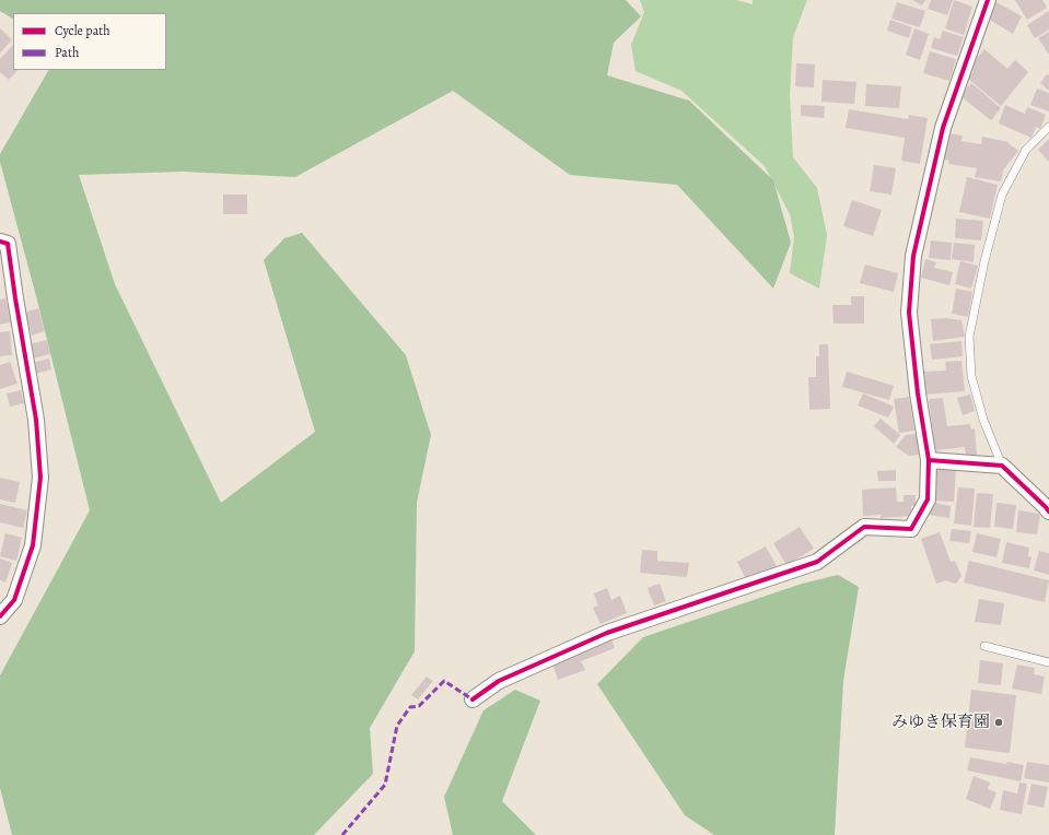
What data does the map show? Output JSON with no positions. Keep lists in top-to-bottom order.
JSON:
{
  "places": ["みゆき保育園"],
  "legend": ["Cycle path", "Path"]
}
